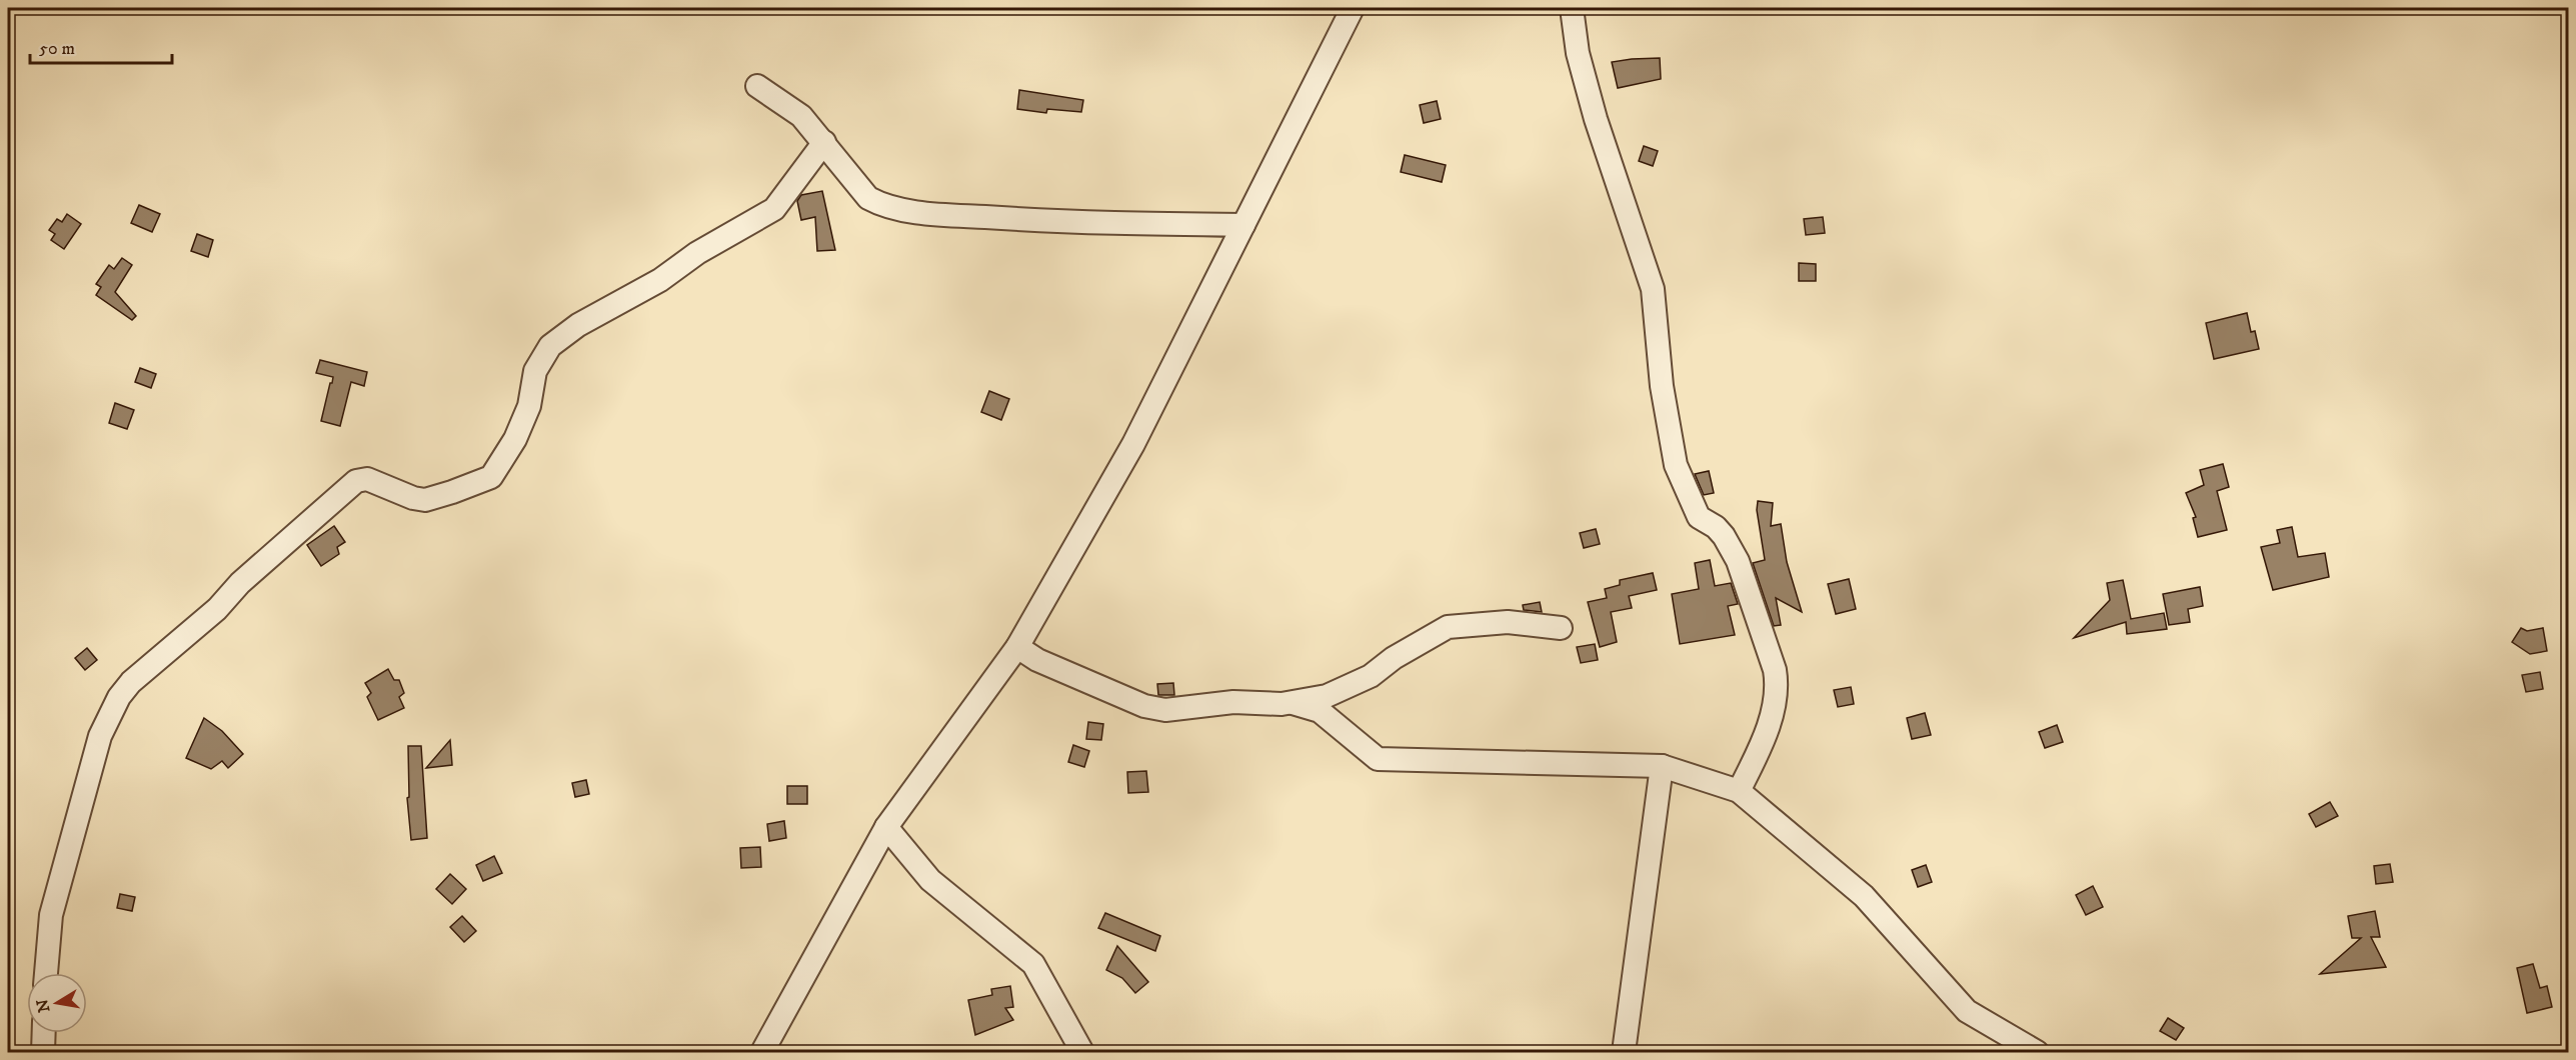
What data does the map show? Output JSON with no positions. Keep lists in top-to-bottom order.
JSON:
{
  "scale_bar": "50 m",
  "north": "left"
}
